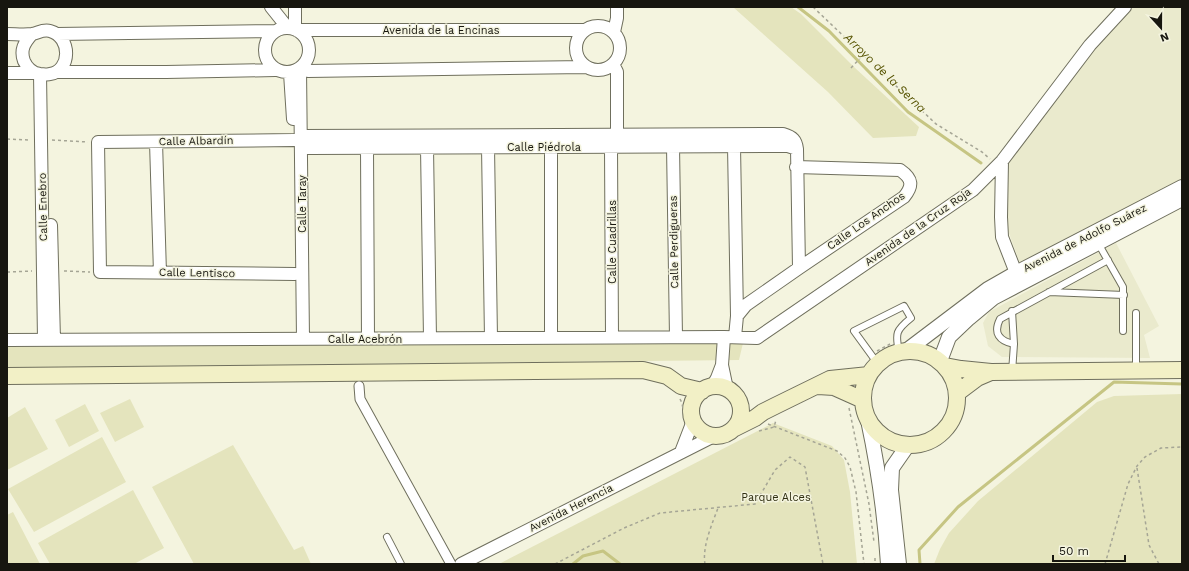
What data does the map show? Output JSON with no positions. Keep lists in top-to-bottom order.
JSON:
{
  "streets": {
    "street": [
      "Avenida de la Encinas",
      "Calle Albardín",
      "Calle Piédrola",
      "Calle Taray",
      "Calle Enebro",
      "Calle Los Anchos",
      "Avenida de la Cruz Roja",
      "Avenida de Adolfo Suárez",
      "Calle Cuadrillas",
      "Calle Perdigueras",
      "Calle Lentisco",
      "Calle Acebrón",
      "Avenida Herencia"
    ]
  },
  "crossings": [
    ["Avenida de la Encinas", "Calle Taray"],
    ["Calle Albardín", "Calle Piédrola"],
    ["Calle Albardín", "Calle Taray"],
    ["Calle Albardín", "Calle Lentisco"],
    ["Calle Piédrola", "Calle Taray"],
    ["Calle Piédrola", "Calle Cuadrillas"],
    ["Calle Piédrola", "Calle Perdigueras"],
    ["Calle Taray", "Calle Lentisco"],
    ["Calle Taray", "Calle Acebrón"],
    ["Calle Enebro", "Calle Acebrón"],
    ["Avenida de la Cruz Roja", "Calle Acebrón"],
    ["Calle Cuadrillas", "Calle Acebrón"],
    ["Calle Perdigueras", "Calle Acebrón"]
  ],
  "water": ["Arroyo de la Serna"],
  "parks": ["Parque Alces"],
  "scale_bar": "50 m",
  "north": "bottom"
}
